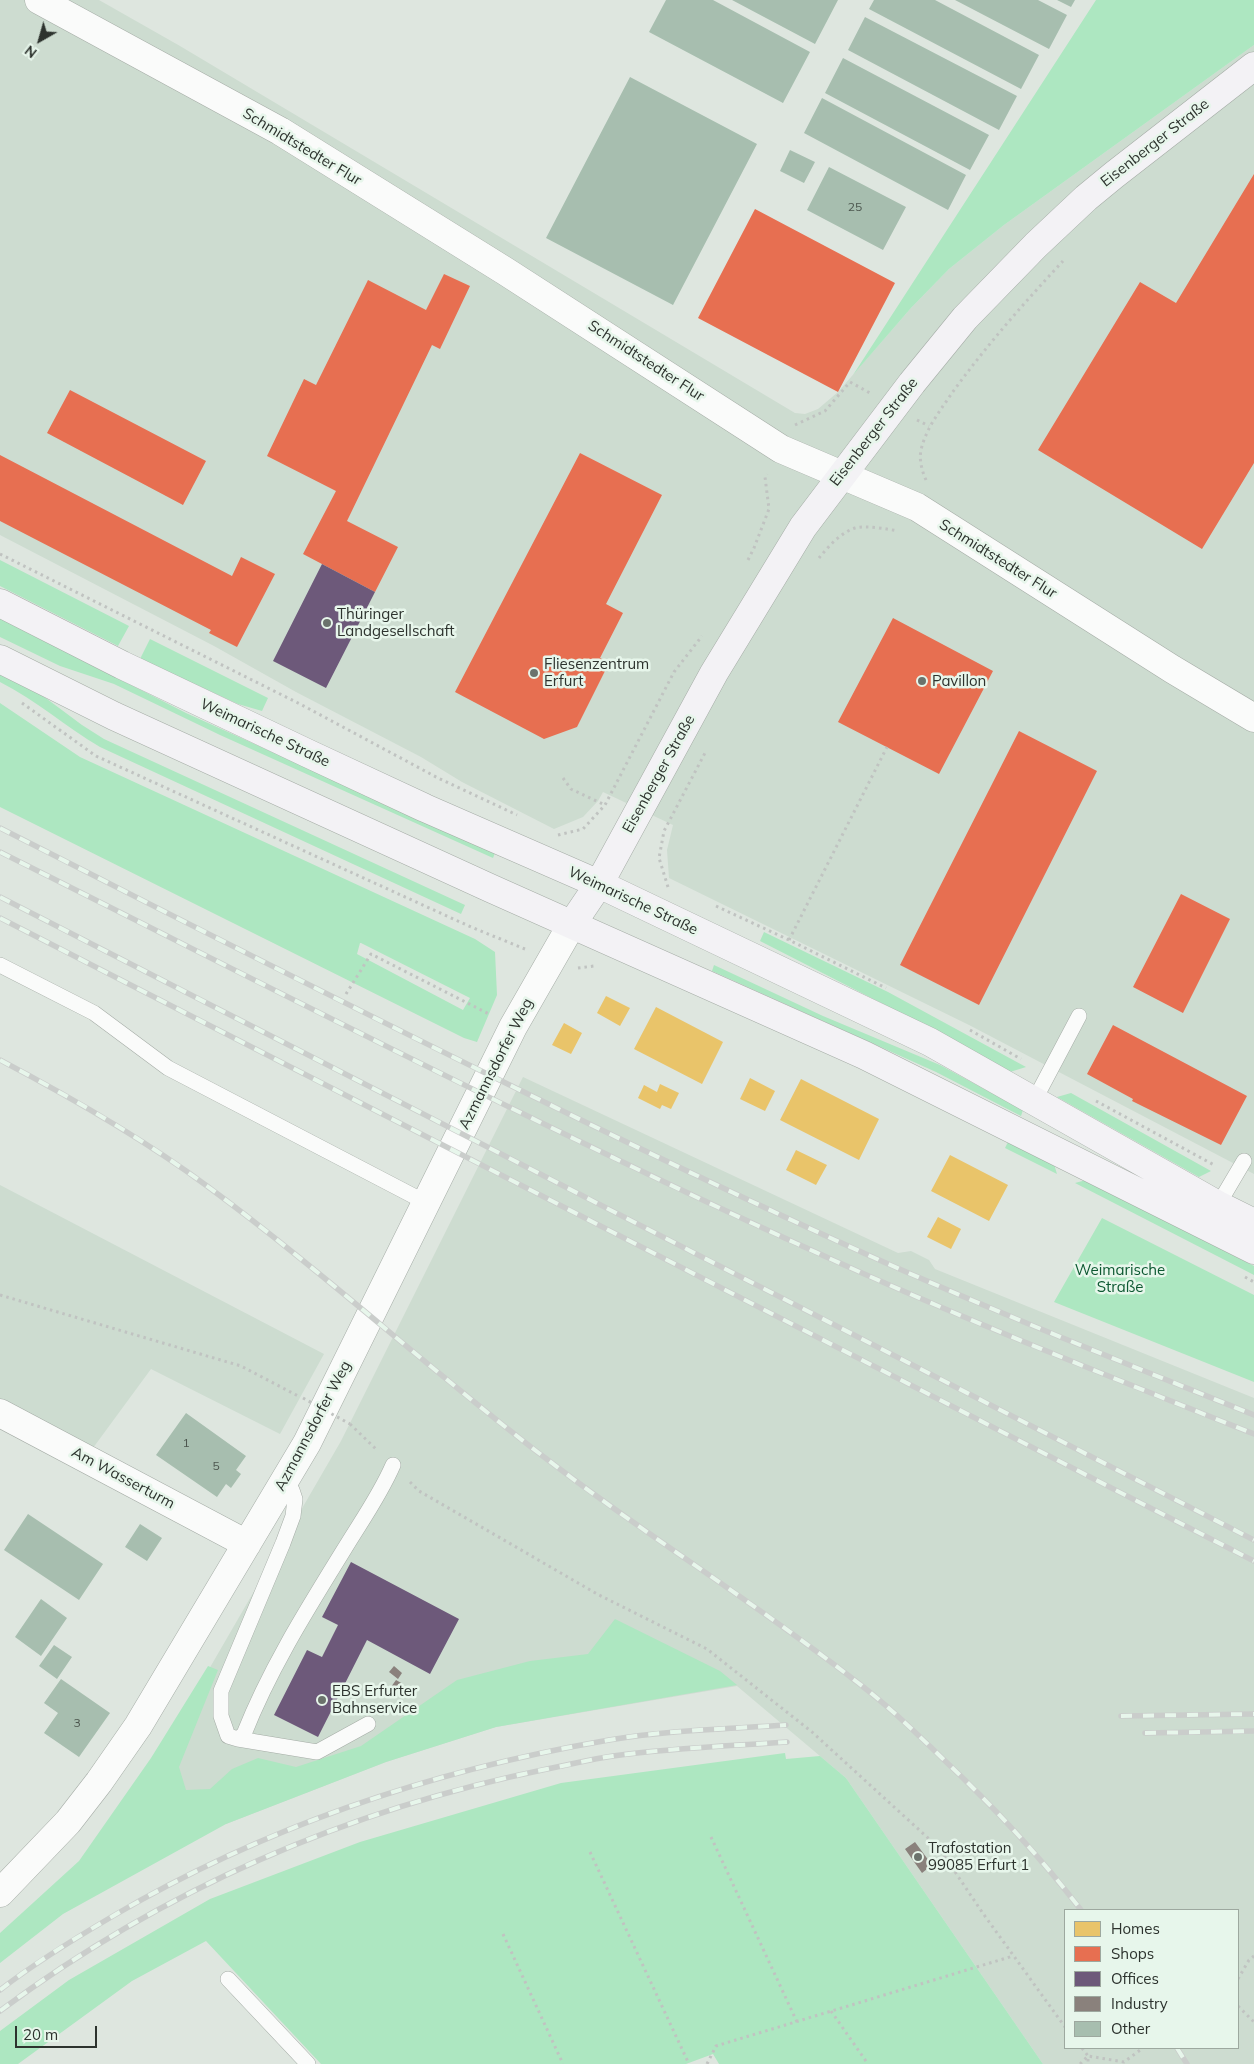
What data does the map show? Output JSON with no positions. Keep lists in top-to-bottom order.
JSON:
{
  "streets": {
    "main road": ["Eisenberger Straße", "Weimarische Straße"],
    "street": ["Schmidtstedter Flur", "Azmannsdorfer Weg", "Am Wasserturm"]
  },
  "crossings": [
    ["Eisenberger Straße", "Schmidtstedter Flur"],
    ["Eisenberger Straße", "Weimarische Straße"],
    ["Eisenberger Straße", "Azmannsdorfer Weg"],
    ["Azmannsdorfer Weg", "Am Wasserturm"]
  ],
  "parks": ["Weimarische Straße"],
  "places": [
    "Thüringer Landgesellschaft",
    "Fliesenzentrum Erfurt",
    "Pavillon",
    "EBS Erfurter Bahnservice",
    "Trafostation 99085 Erfurt 1"
  ],
  "house_numbers": [
    "25",
    "1",
    "5",
    "3"
  ],
  "legend": [
    "Homes",
    "Shops",
    "Offices",
    "Industry",
    "Other"
  ],
  "scale_bar": "20 m",
  "north": "bottom left"
}
